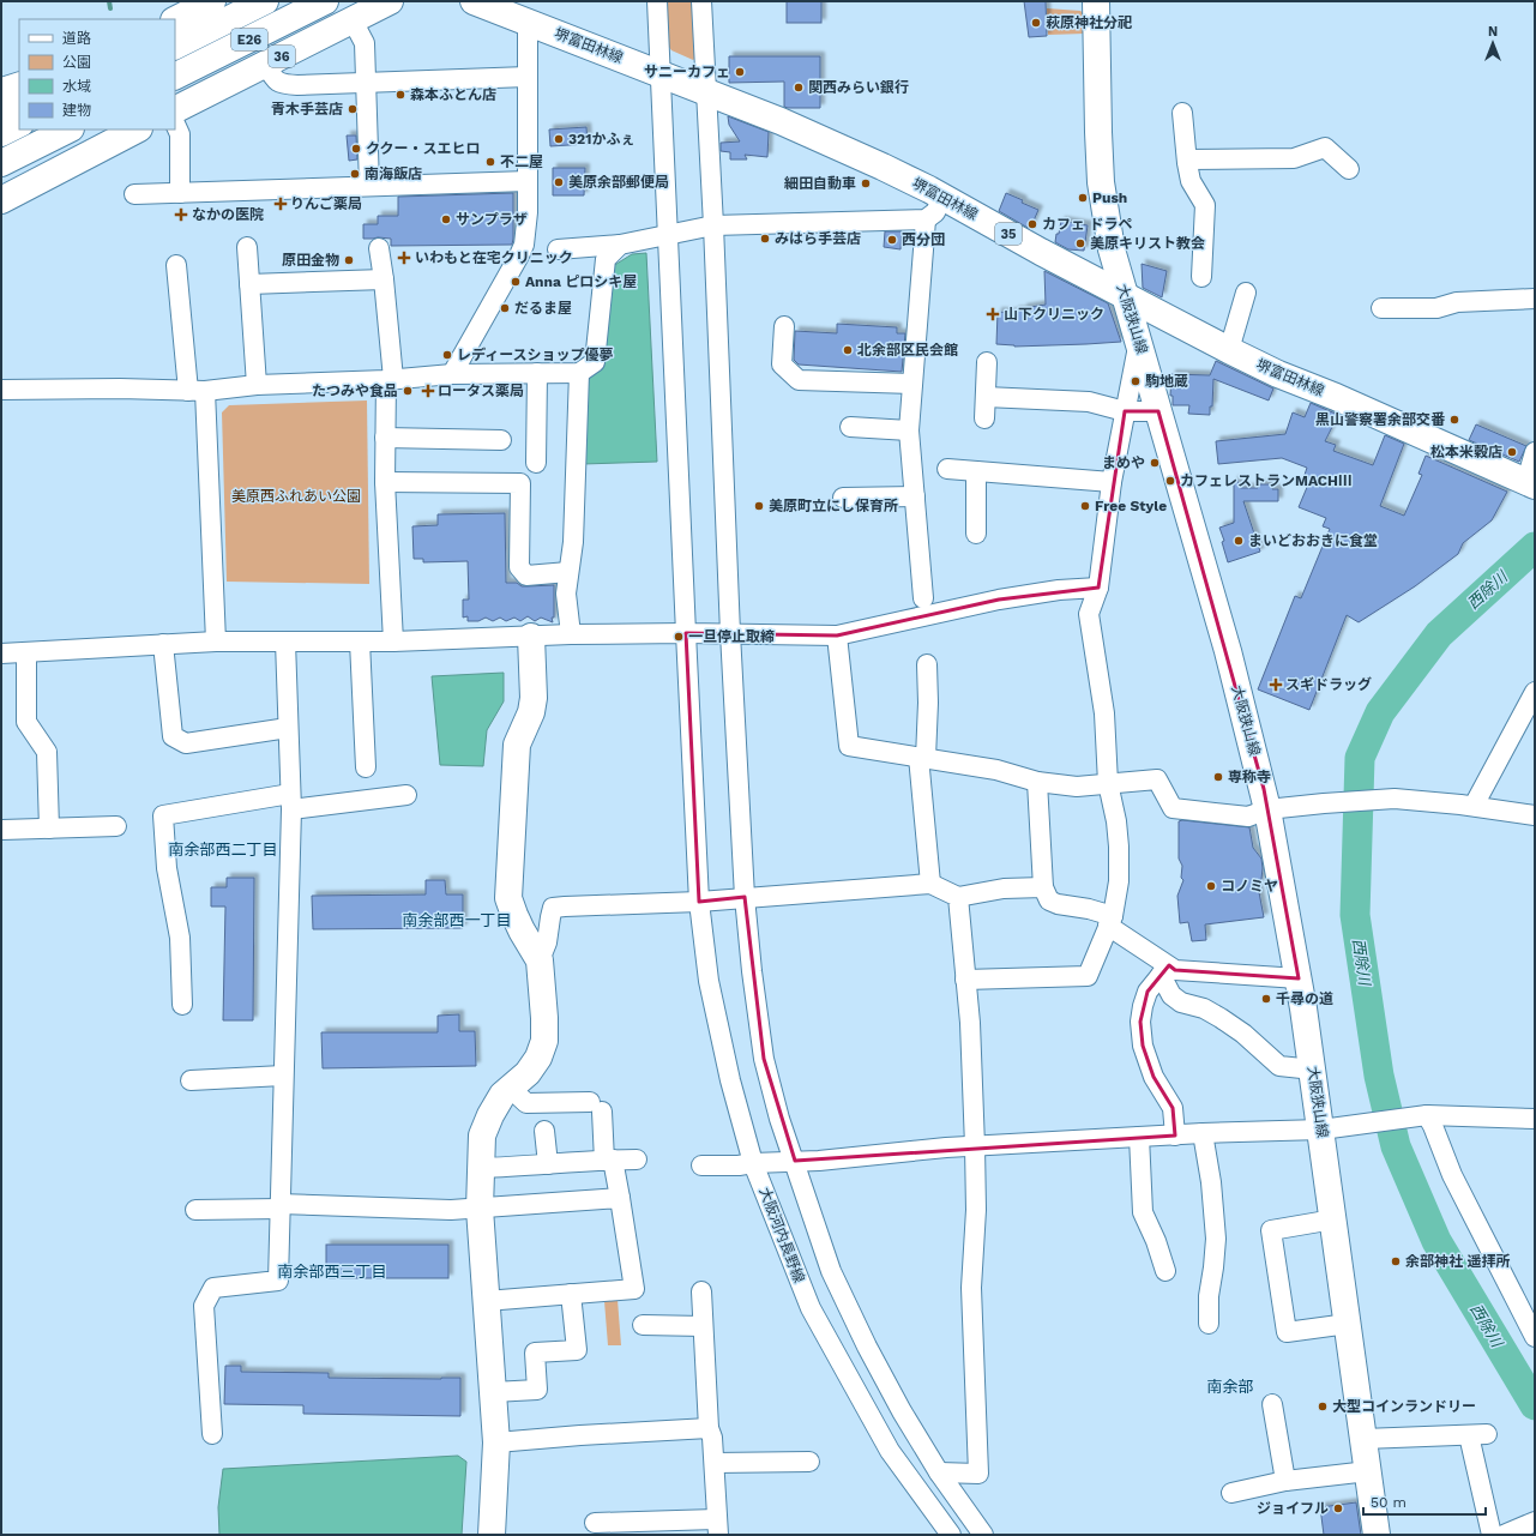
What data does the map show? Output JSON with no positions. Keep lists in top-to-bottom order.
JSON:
{
  "streets": {
    "main road": [
      "E26",
      "堺富田林線",
      "36",
      "35",
      "大阪狭山線"
    ],
    "street": ["大阪河内長野線"]
  },
  "crossings": [
    ["堺富田林線", "大阪狭山線"],
    ["堺富田林線", "大阪河内長野線"]
  ],
  "districts": [
    "南余部西二丁目",
    "南余部西一丁目",
    "南余部西三丁目",
    "南余部"
  ],
  "water": ["西除川"],
  "parks": ["美原西ふれあい公園"],
  "places": {
    "other": [
      "萩原神社分祀",
      "サニーカフェ",
      "関西みらい銀行",
      "森本ふとん店",
      "青木手芸店",
      "321かふぇ",
      "ククー・スエヒロ",
      "不二屋",
      "南海飯店",
      "美原余部郵便局",
      "細田自動車",
      "Push",
      "サンプラザ",
      "カフェ ドラペ",
      "みはら手芸店",
      "西分団",
      "美原キリスト教会",
      "原田金物",
      "Anna ピロシキ屋",
      "だるま屋",
      "北余部区民会館",
      "レディースショップ優夢",
      "駒地蔵",
      "たつみや食品",
      "黒山警察署余部交番",
      "松本米穀店",
      "まめや",
      "カフェレストランMACHⅢ",
      "美原町立にし保育所",
      "Free Style",
      "まいどおおきに食堂",
      "一旦停止取締",
      "専称寺",
      "コノミヤ",
      "千尋の道",
      "余部神社 遥拝所",
      "大型コインランドリー",
      "ジョイフル"
    ],
    "health": [
      "りんご薬局",
      "なかの医院",
      "いわもと在宅クリニック",
      "山下クリニック",
      "ロータス薬局",
      "スギドラッグ"
    ]
  },
  "legend": [
    "道路",
    "公園",
    "水域",
    "建物"
  ],
  "scale_bar": "50 m",
  "north": "top"
}
